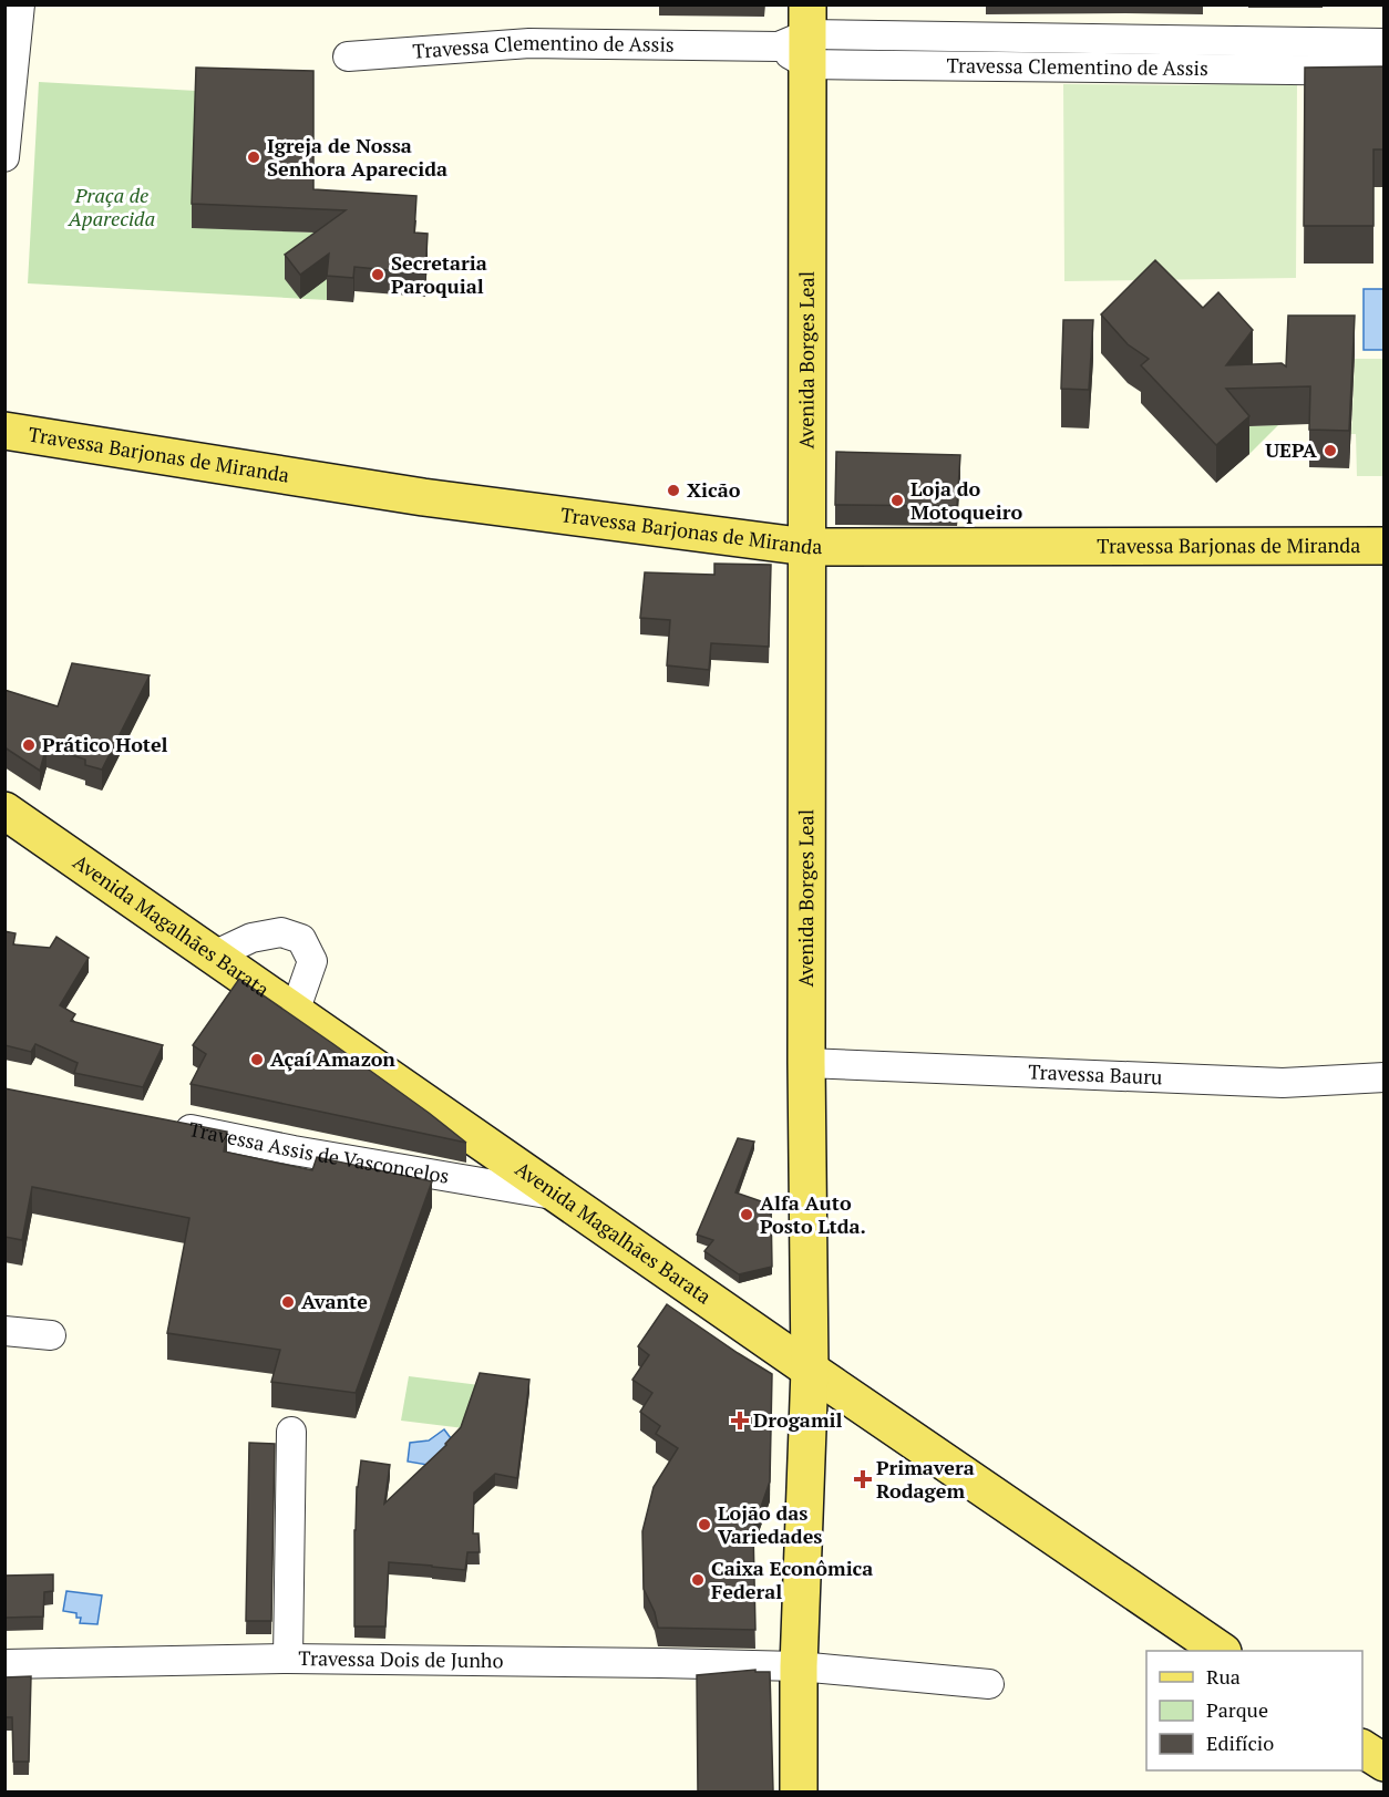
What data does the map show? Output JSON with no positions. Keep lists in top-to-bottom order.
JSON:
{
  "streets": {
    "main road": ["Avenida Borges Leal", "Travessa Barjonas de Miranda", "Avenida Magalhães Barata"],
    "street": [
      "Travessa Clementino de Assis",
      "Travessa Bauru",
      "Travessa Assis de Vasconcelos",
      "Travessa Dois de Junho"
    ]
  },
  "crossings": [
    ["Travessa Clementino de Assis", "Avenida Borges Leal"],
    ["Avenida Borges Leal", "Travessa Barjonas de Miranda"],
    ["Avenida Borges Leal", "Avenida Magalhães Barata"],
    ["Avenida Borges Leal", "Travessa Bauru"],
    ["Avenida Borges Leal", "Travessa Dois de Junho"],
    ["Avenida Magalhães Barata", "Travessa Assis de Vasconcelos"]
  ],
  "parks": ["Praça de Aparecida"],
  "places": {
    "other": [
      "Igreja de Nossa Senhora Aparecida",
      "Secretaria Paroquial",
      "UEPA",
      "Xicão",
      "Loja do Motoqueiro",
      "Prático Hotel",
      "Açaí Amazon",
      "Alfa Auto Posto Ltda.",
      "Avante",
      "Lojão das Variedades",
      "Caixa Econômica Federal"
    ],
    "health": ["Drogamil", "Primavera Rodagem"]
  },
  "legend": ["Rua", "Parque", "Edifício"]
}
